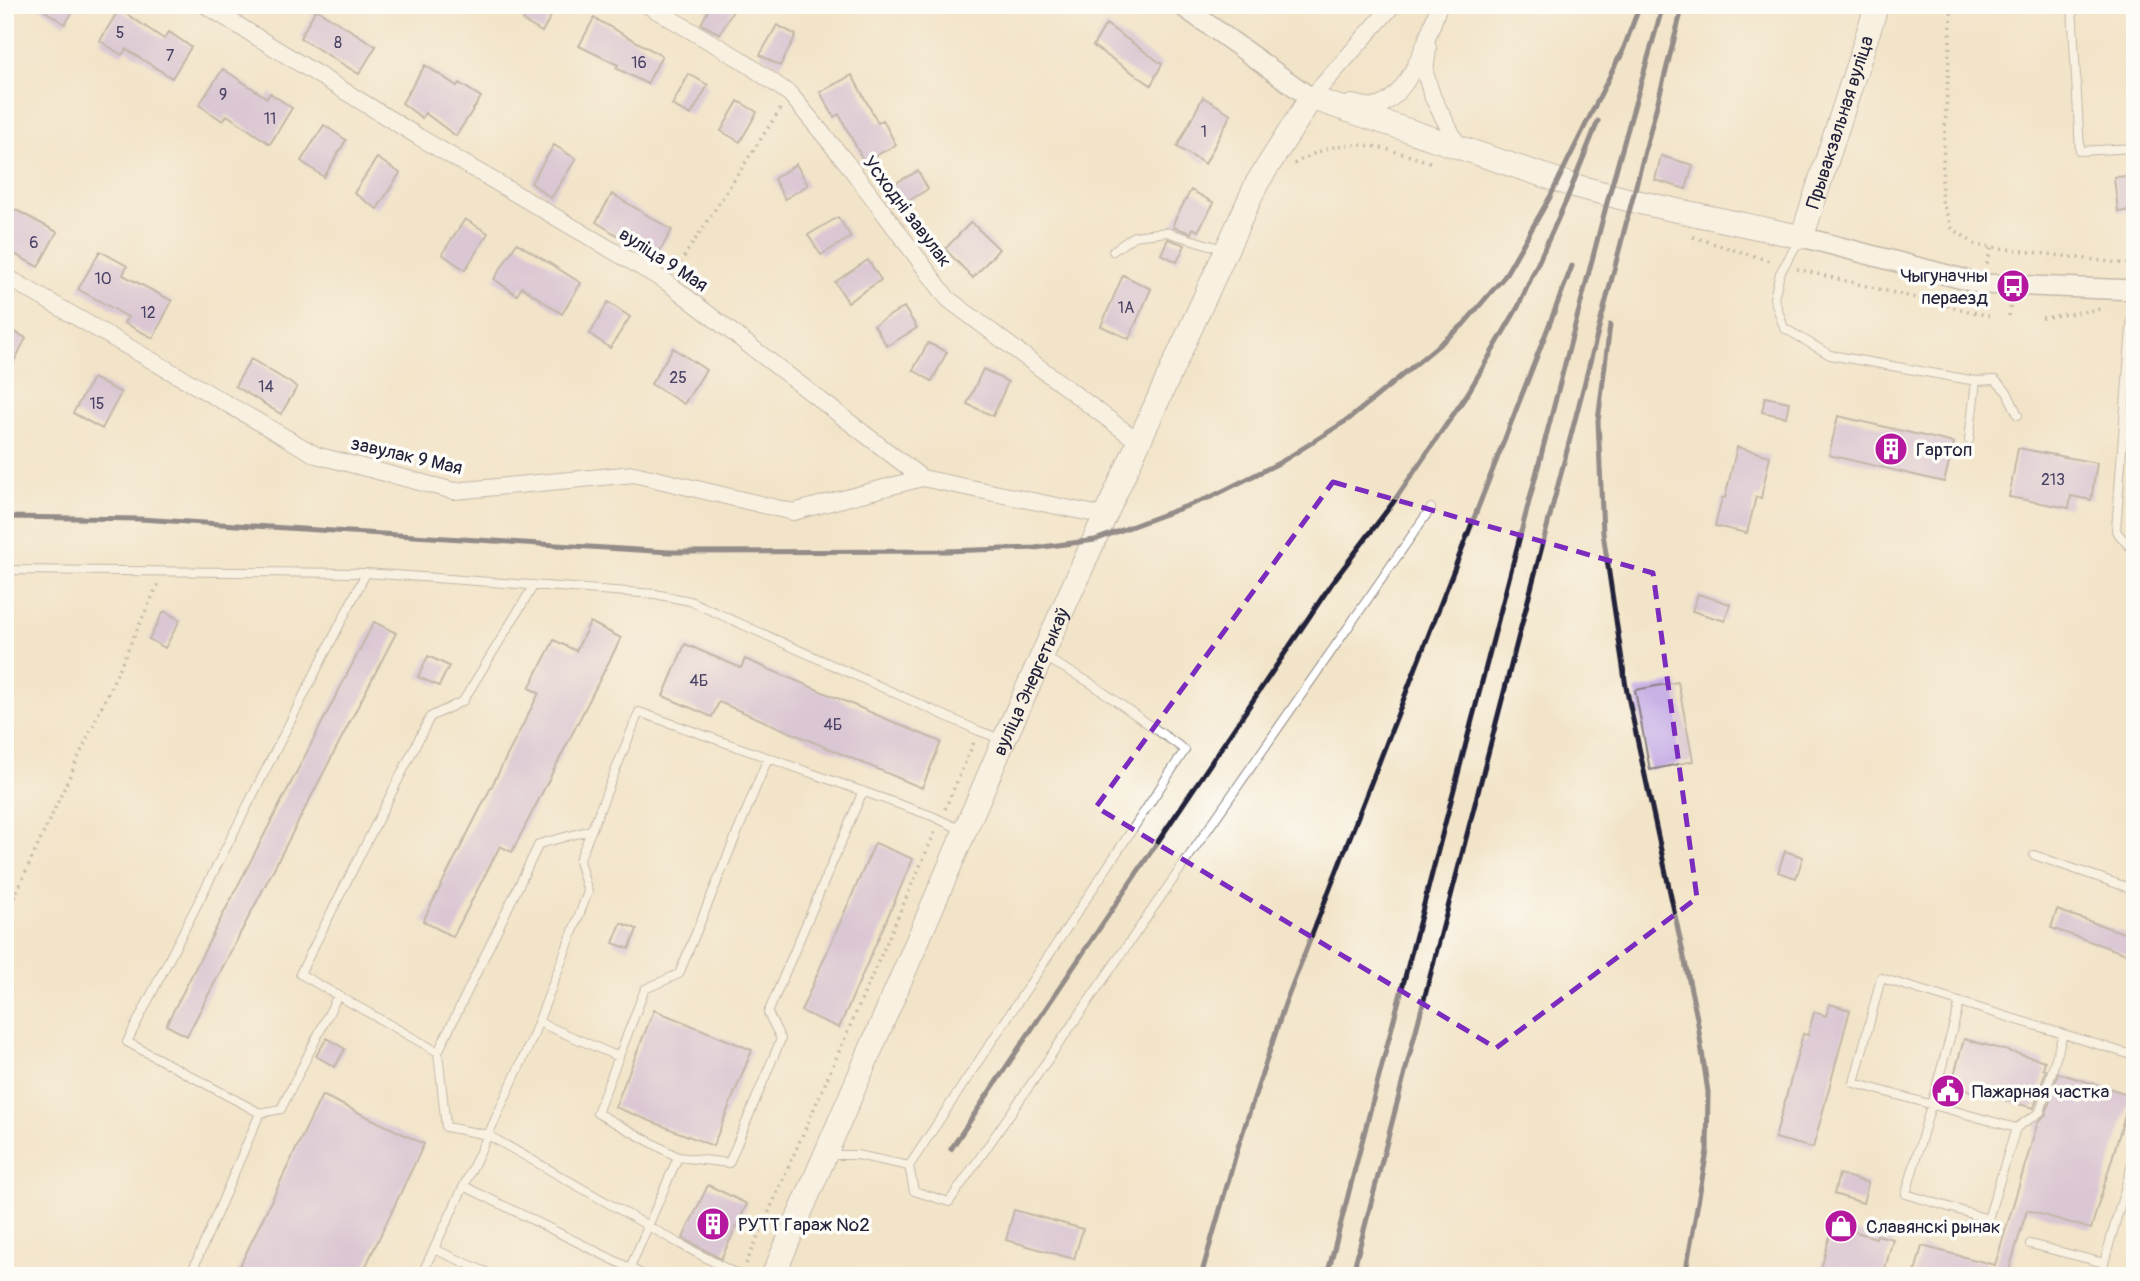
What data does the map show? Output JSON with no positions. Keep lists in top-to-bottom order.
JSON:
{
  "streets": {
    "main road": ["Прывакзальная вуліца", "вуліца Энергетыкаў"],
    "street": ["Усходні завулак", "вуліца 9 Мая", "завулак 9 Мая"]
  },
  "crossings": [
    ["Усходні завулак", "вуліца Энергетыкаў"],
    ["вуліца 9 Мая", "завулак 9 Мая"],
    ["вуліца 9 Мая", "вуліца Энергетыкаў"]
  ],
  "places": {
    "bus stop": ["Чыгуначны пераезд"],
    "building": ["Гартоп", "РУТТ Гараж №2"],
    "public building": ["Пажарная частка"],
    "shop": ["Славянскі рынак"]
  },
  "house_numbers": [
    "5",
    "8",
    "7",
    "16",
    "9",
    "11",
    "1",
    "6",
    "10",
    "1А",
    "12",
    "25",
    "14",
    "15",
    "213",
    "4Б",
    "4Б"
  ]
}
